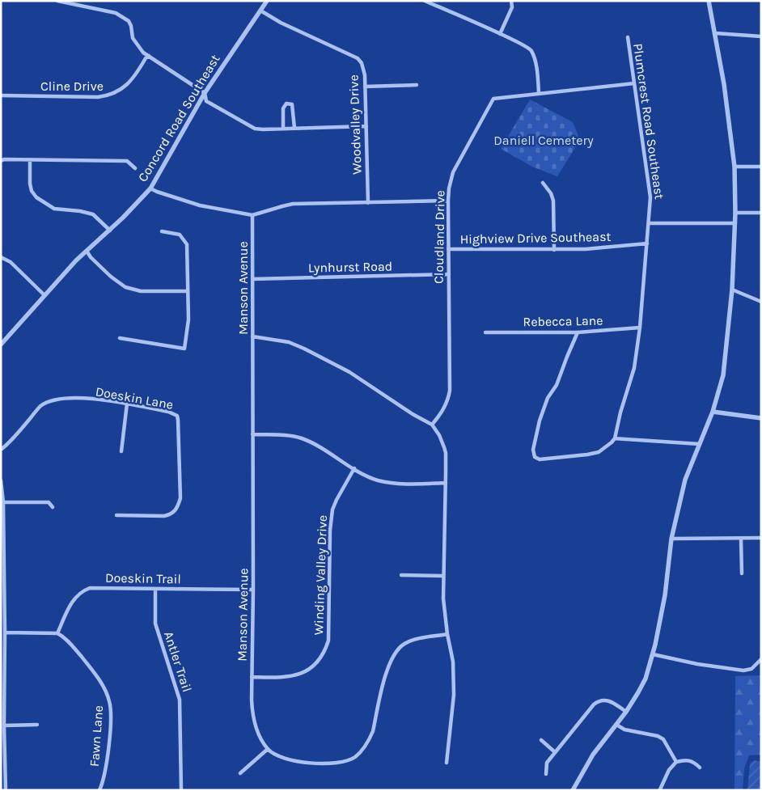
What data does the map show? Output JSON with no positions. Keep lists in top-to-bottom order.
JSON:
{
  "streets": {
    "street": [
      "Cline Drive",
      "Concord Road Southeast",
      "Plumcrest Road Southeast",
      "Woodvalley Drive",
      "Cloudland Drive",
      "Highview Drive Southeast",
      "Lynhurst Road",
      "Manson Avenue",
      "Rebecca Lane",
      "Doeskin Lane",
      "Winding Valley Drive",
      "Doeskin Trail",
      "Antler Trail",
      "Fawn Lane"
    ]
  },
  "crossings": [
    ["Concord Road Southeast", "Woodvalley Drive"],
    ["Plumcrest Road Southeast", "Cloudland Drive"],
    ["Plumcrest Road Southeast", "Highview Drive Southeast"],
    ["Plumcrest Road Southeast", "Rebecca Lane"],
    ["Cloudland Drive", "Highview Drive Southeast"],
    ["Cloudland Drive", "Lynhurst Road"],
    ["Lynhurst Road", "Manson Avenue"],
    ["Manson Avenue", "Winding Valley Drive"],
    ["Manson Avenue", "Doeskin Trail"],
    ["Doeskin Trail", "Antler Trail"],
    ["Doeskin Trail", "Fawn Lane"]
  ],
  "parks": ["Daniell Cemetery"]
}
